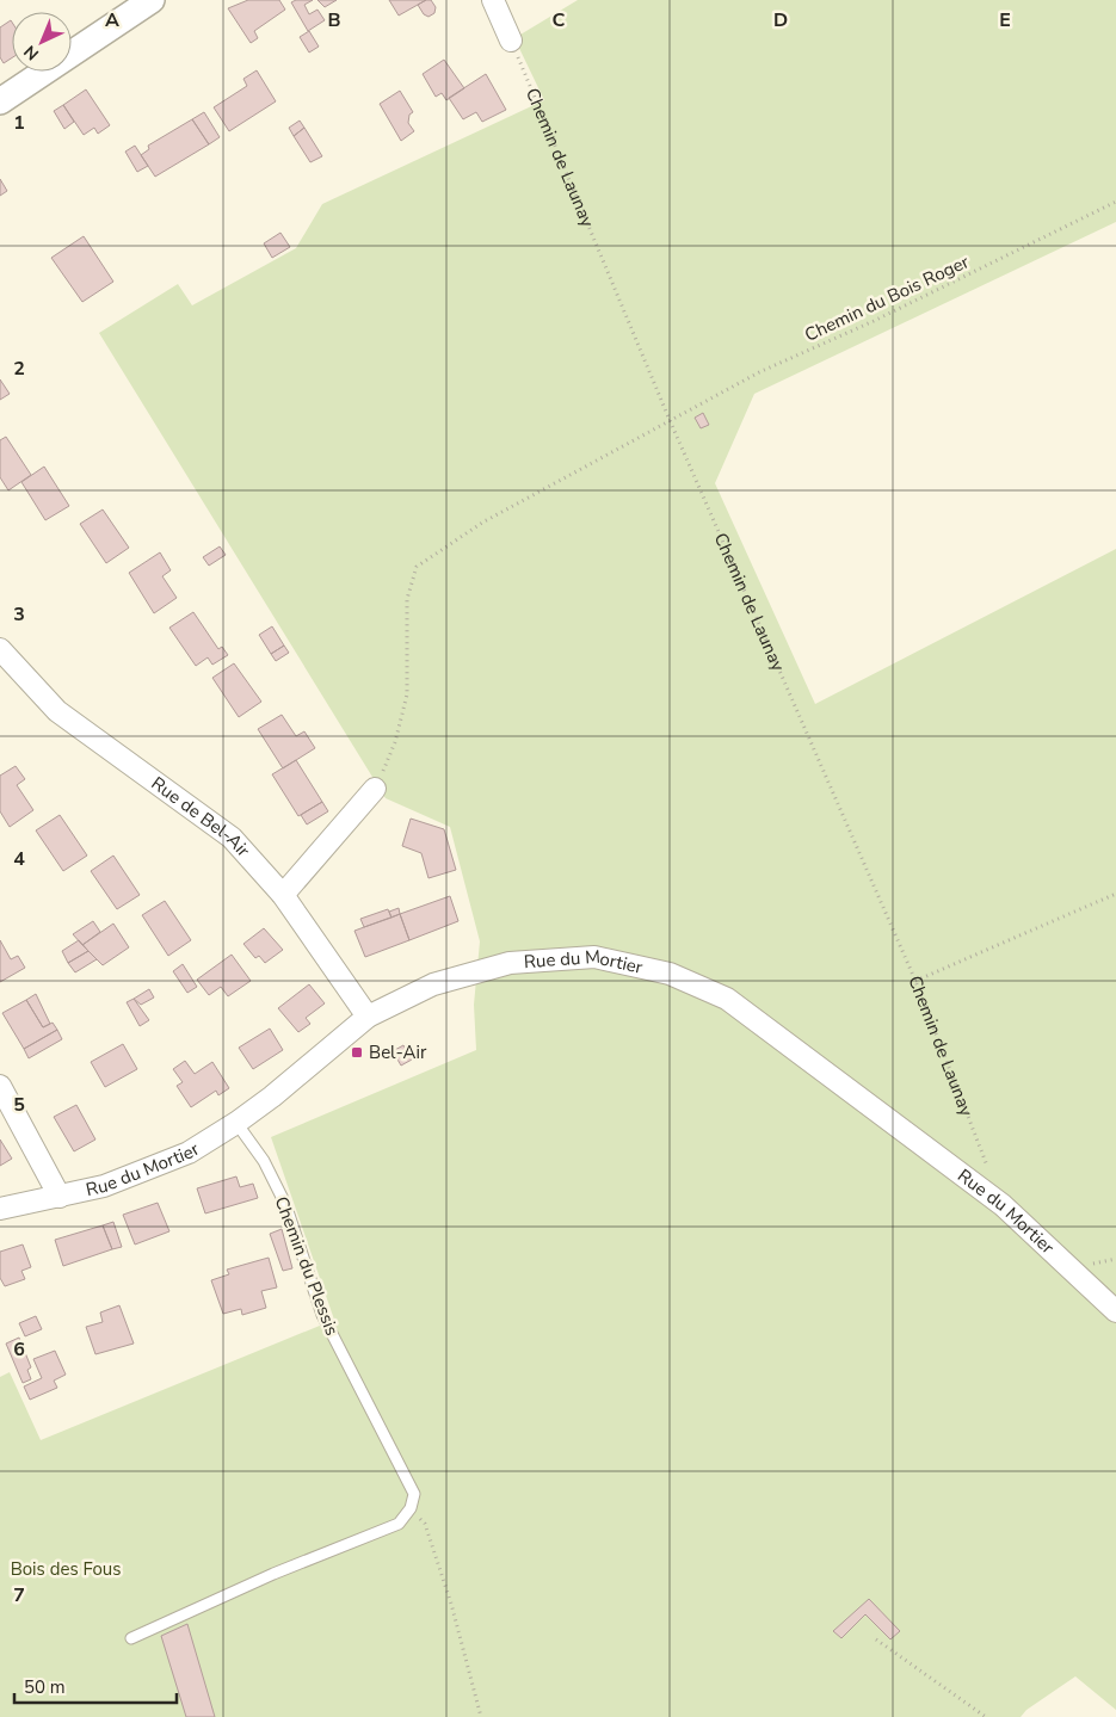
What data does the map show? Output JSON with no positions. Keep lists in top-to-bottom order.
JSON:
{
  "streets": {
    "street": ["Rue de Bel-Air", "Rue du Mortier"],
    "lane": ["Chemin du Plessis"],
    "path": ["Chemin de Launay", "Chemin du Bois Roger"]
  },
  "crossings": [
    ["Chemin de Launay", "Chemin du Bois Roger"],
    ["Chemin de Launay", "Rue du Mortier"],
    ["Rue de Bel-Air", "Rue du Mortier"],
    ["Rue du Mortier", "Chemin du Plessis"]
  ],
  "parks": ["Bois des Fous"],
  "places": {
    "transit": ["Bel-Air"]
  },
  "scale_bar": "50 m",
  "north": "bottom left",
  "grid": {
    "columns": [
      "A",
      "B",
      "C",
      "D",
      "E"
    ],
    "rows": [
      "1",
      "2",
      "3",
      "4",
      "5",
      "6",
      "7"
    ]
  }
}
